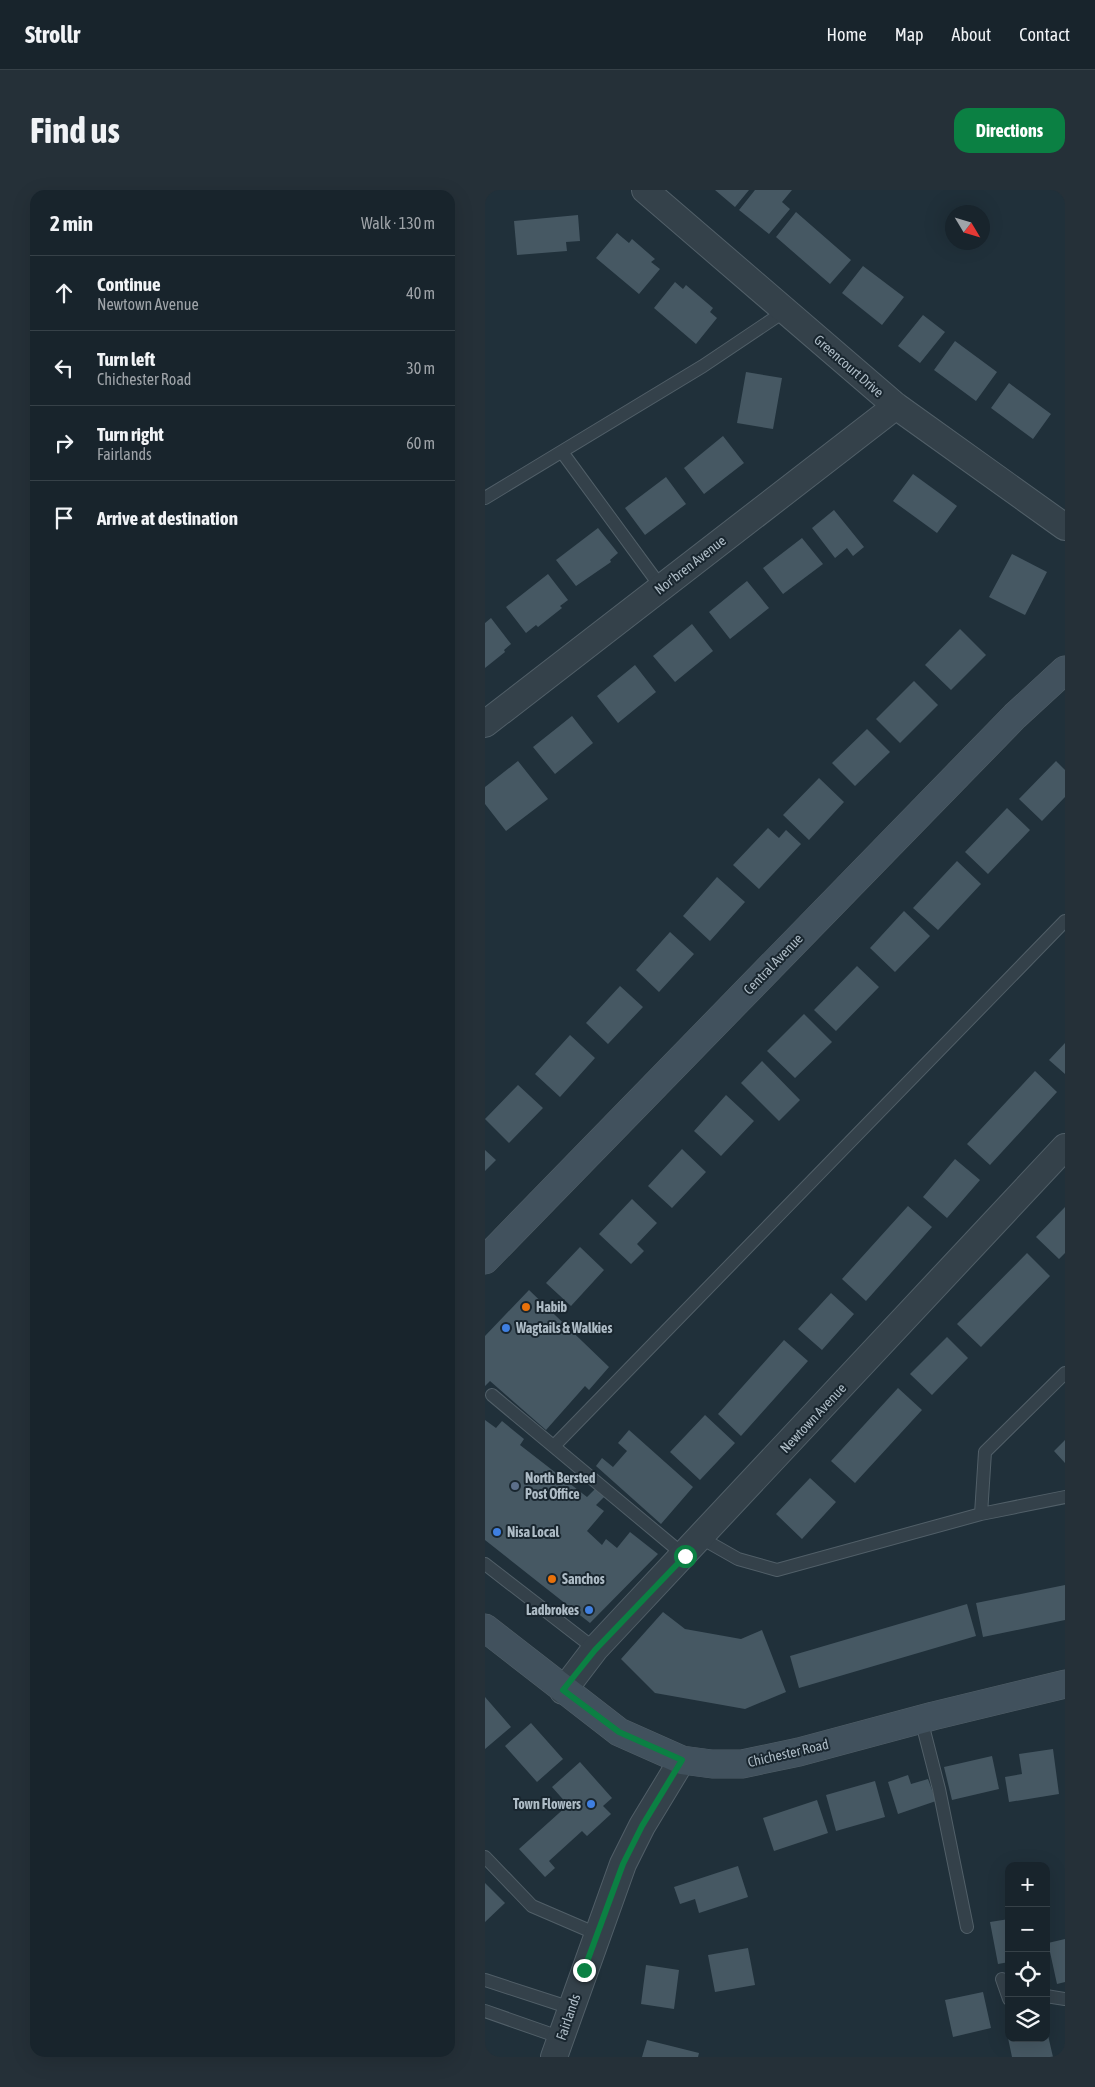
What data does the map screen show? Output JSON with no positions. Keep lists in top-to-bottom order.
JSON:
{
  "streets": {
    "street": [
      "Greencourt Drive",
      "Nor'bren Avenue",
      "Central Avenue",
      "Newtown Avenue",
      "Chichester Road",
      "Fairlands"
    ]
  },
  "crossings": [
    ["Greencourt Drive", "Nor'bren Avenue"],
    ["Newtown Avenue", "Chichester Road"],
    ["Chichester Road", "Fairlands"]
  ],
  "places": [
    "Habib",
    "Wagtails & Walkies",
    "North Bersted Post Office",
    "Nisa Local",
    "Sanchos",
    "Ladbrokes",
    "Town Flowers"
  ],
  "north": "bottom right",
  "page": {
    "header": "Strollr",
    "nav": [
      "Home",
      "Map",
      "About",
      "Contact"
    ],
    "buttons": "Directions",
    "title": "Find us",
    "heading": ["2 min", "Walk · 130 m"],
    "list": [
      ["Continue", "Newtown Avenue", "40 m"],
      ["Turn left", "Chichester Road", "30 m"],
      ["Turn right", "Fairlands", "60 m"],
      "Arrive at destination"
    ],
    "map_buttons": ["+", "−"]
  }
}
